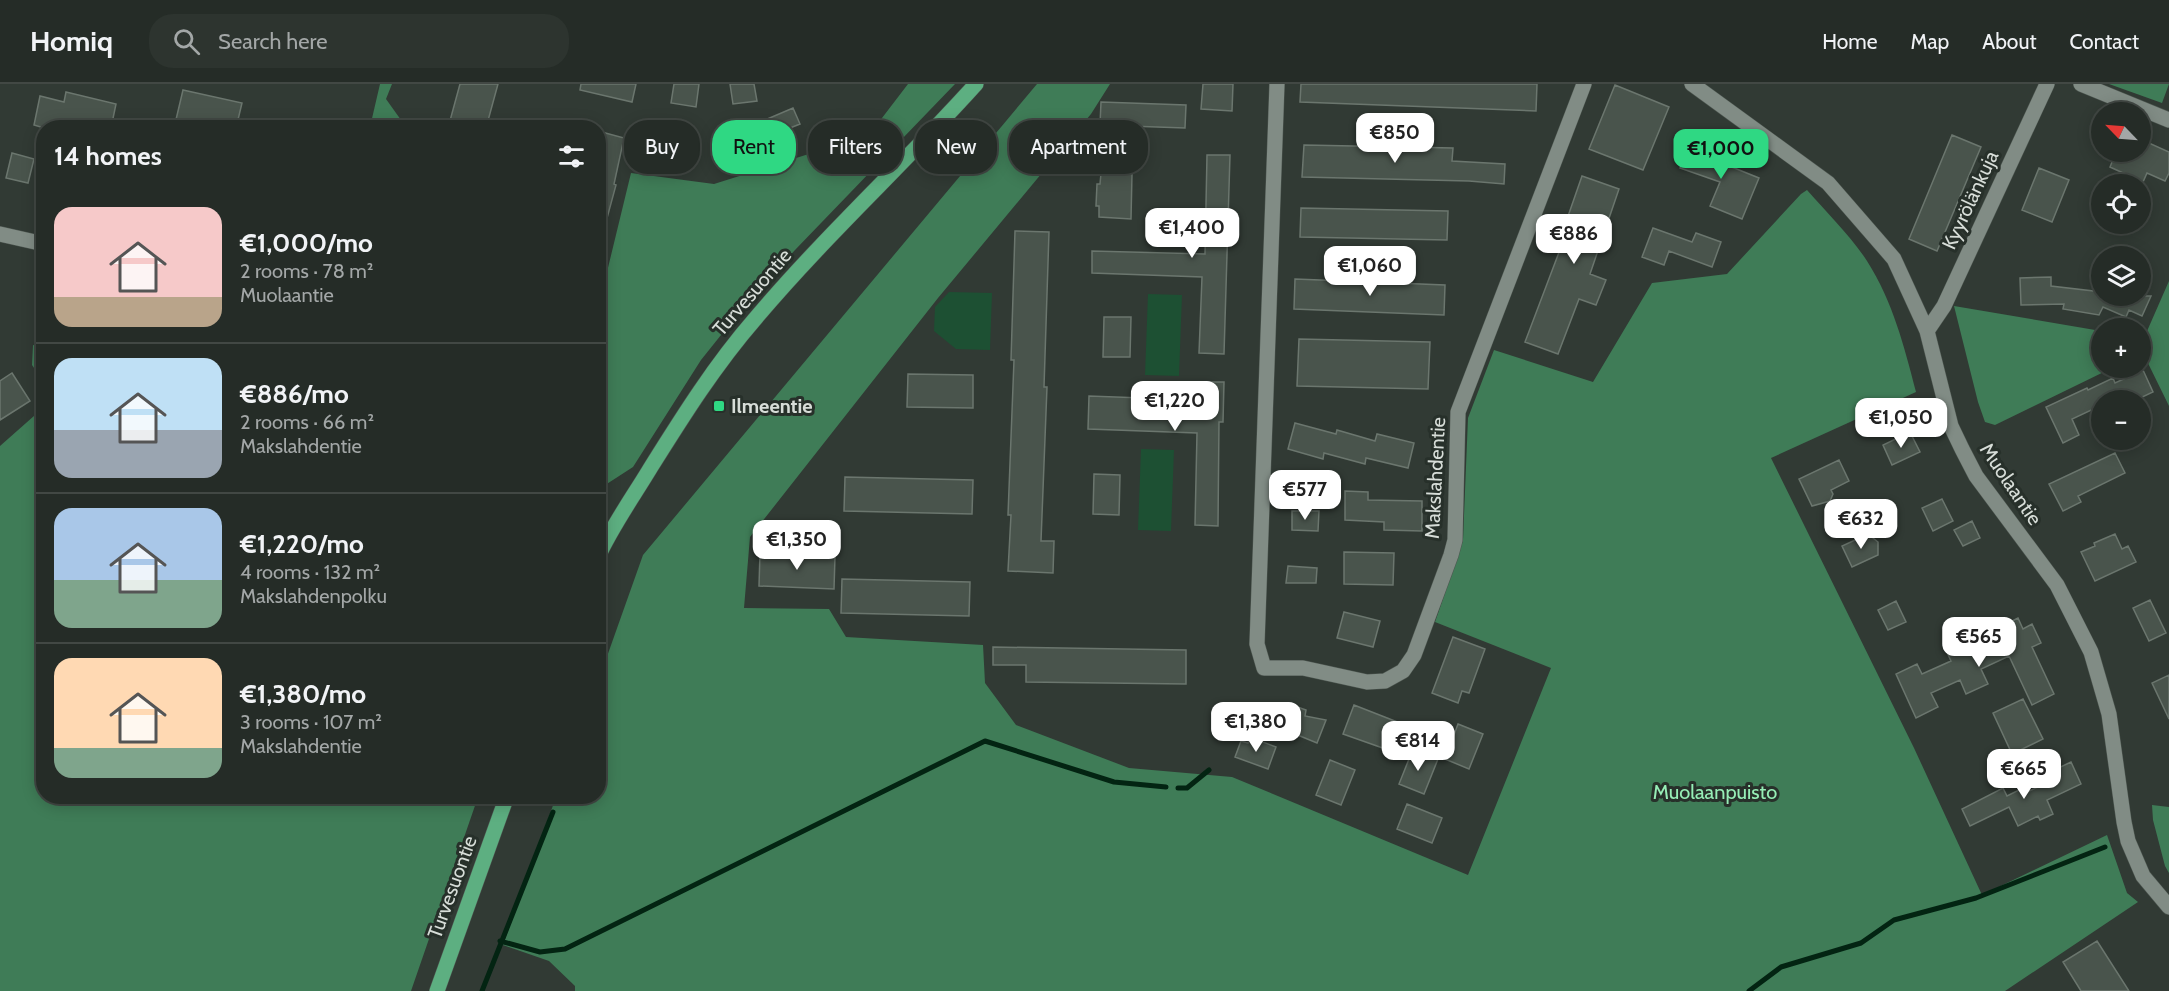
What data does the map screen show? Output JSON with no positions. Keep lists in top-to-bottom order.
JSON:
{
  "streets": {
    "main road": ["Turvesuontie"],
    "street": ["Kyyrölänkuja", "Makslahdentie", "Muolaantie"]
  },
  "crossings": [
    ["Kyyrölänkuja", "Muolaantie"]
  ],
  "parks": ["Muolaanpuisto"],
  "places": {
    "transit": ["Ilmeentie"]
  },
  "north": "top left",
  "page": {
    "header": "Homiq",
    "search": "Search here",
    "nav": [
      "Home",
      "Map",
      "About",
      "Contact"
    ],
    "map_buttons": ["+", "−"],
    "price": [
      "€850",
      "€1,000",
      "€1,400",
      "€886",
      "€1,060",
      "€1,220",
      "€1,050",
      "€577",
      "€632",
      "€1,350",
      "€565",
      "€1,380",
      "€814",
      "€665"
    ],
    "chip": [
      "Buy",
      "Rent",
      "Filters",
      "New",
      "Apartment"
    ],
    "heading": "14 homes",
    "list": [
      {
        "name": "€1,000/mo",
        "note": "2 rooms · 78 m² · Muolaantie"
      },
      {
        "name": "€886/mo",
        "note": "2 rooms · 66 m² · Makslahdentie"
      },
      {
        "name": "€1,220/mo",
        "note": "4 rooms · 132 m² · Makslahdenpolku"
      },
      {
        "name": "€1,380/mo",
        "note": "3 rooms · 107 m² · Makslahdentie"
      }
    ]
  }
}
